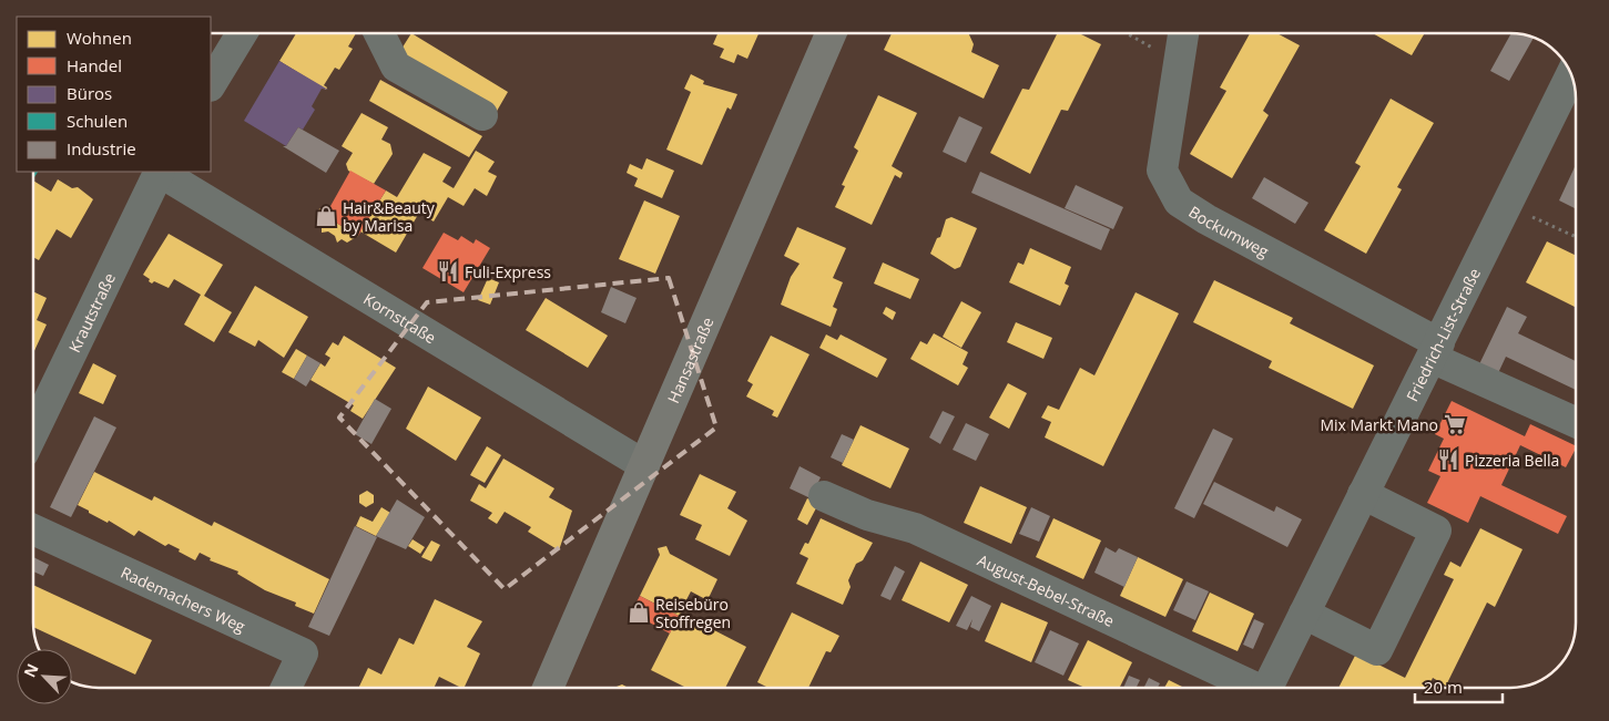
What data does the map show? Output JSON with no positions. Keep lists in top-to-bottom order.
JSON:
{
  "streets": {
    "main road": ["Hansastraße"],
    "street": [
      "Bockumweg",
      "Krautstraße",
      "Kornstraße",
      "Friedrich-List-Straße",
      "August-Bebel-Straße",
      "Rademachers Weg"
    ]
  },
  "crossings": [
    ["Bockumweg", "Friedrich-List-Straße"],
    ["Kornstraße", "Hansastraße"]
  ],
  "places": {
    "shop": ["Hair&Beauty by Marisa", "Reisebüro Stoffregen"],
    "restaurant": ["Fuli-Express", "Pizzeria Bella"],
    "supermarket": ["Mix Markt Mano"]
  },
  "legend": [
    "Wohnen",
    "Handel",
    "Büros",
    "Schulen",
    "Industrie"
  ],
  "scale_bar": "20 m",
  "north": "top left"
}
